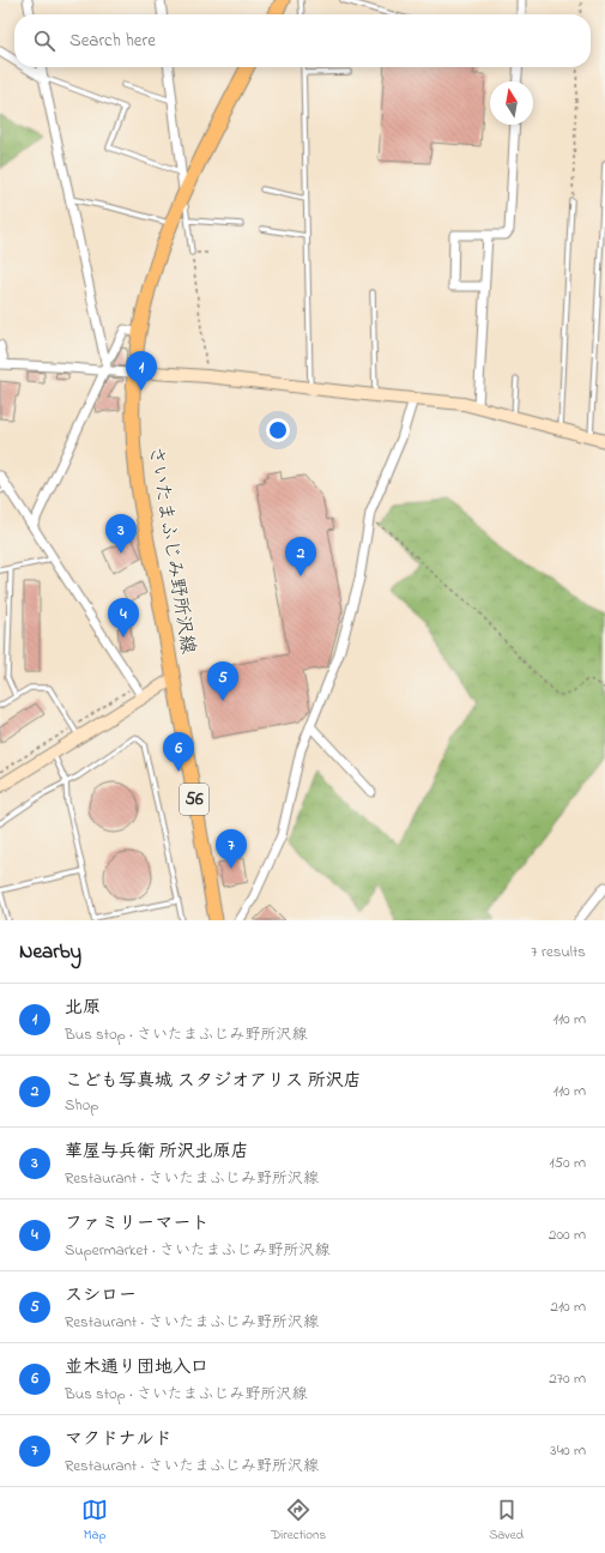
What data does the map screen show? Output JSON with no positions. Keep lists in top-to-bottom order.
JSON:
{
  "streets": {
    "main road": ["さいたまふじみ野所沢線", "56"]
  },
  "north": "top",
  "page": {
    "search": "Search here",
    "pins": [
      "1",
      "3",
      "2",
      "4",
      "5",
      "6",
      "7"
    ],
    "heading": ["Nearby", "7 results"],
    "list": [
      {
        "mark": "1",
        "name": "北原",
        "note": "Bus stop · さいたまふじみ野所沢線",
        "value": "110 m"
      },
      {
        "mark": "2",
        "name": "こども写真城 スタジオアリス 所沢店",
        "note": "Shop",
        "value": "110 m"
      },
      {
        "mark": "3",
        "name": "華屋与兵衛 所沢北原店",
        "note": "Restaurant · さいたまふじみ野所沢線",
        "value": "150 m"
      },
      {
        "mark": "4",
        "name": "ファミリーマート",
        "note": "Supermarket · さいたまふじみ野所沢線",
        "value": "200 m"
      },
      {
        "mark": "5",
        "name": "スシロー",
        "note": "Restaurant · さいたまふじみ野所沢線",
        "value": "210 m"
      },
      {
        "mark": "6",
        "name": "並木通り団地入口",
        "note": "Bus stop · さいたまふじみ野所沢線",
        "value": "270 m"
      },
      {
        "mark": "7",
        "name": "マクドナルド",
        "note": "Restaurant · さいたまふじみ野所沢線",
        "value": "340 m"
      }
    ],
    "nav": ["Map", "Directions", "Saved"]
  }
}
